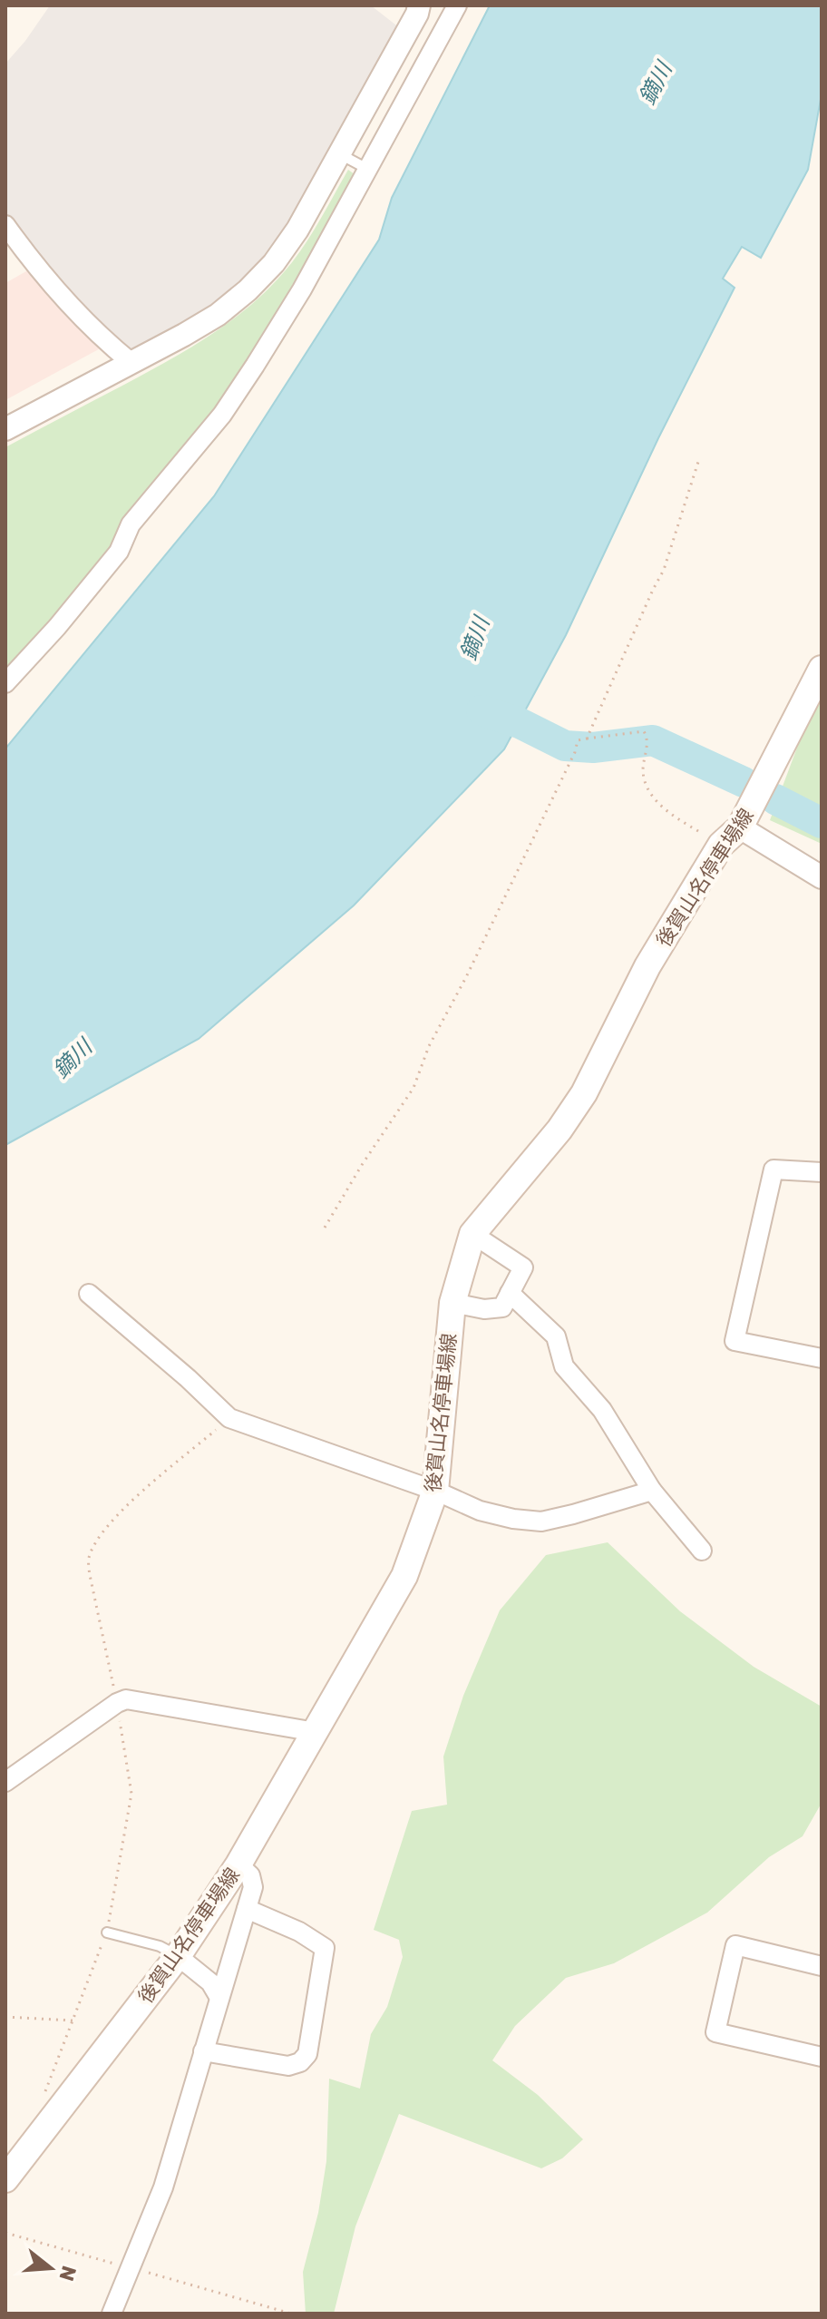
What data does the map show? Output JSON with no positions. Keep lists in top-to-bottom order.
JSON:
{
  "streets": {
    "main road": ["後賀山名停車場線"]
  },
  "water": ["鏑川"],
  "north": "right"
}
